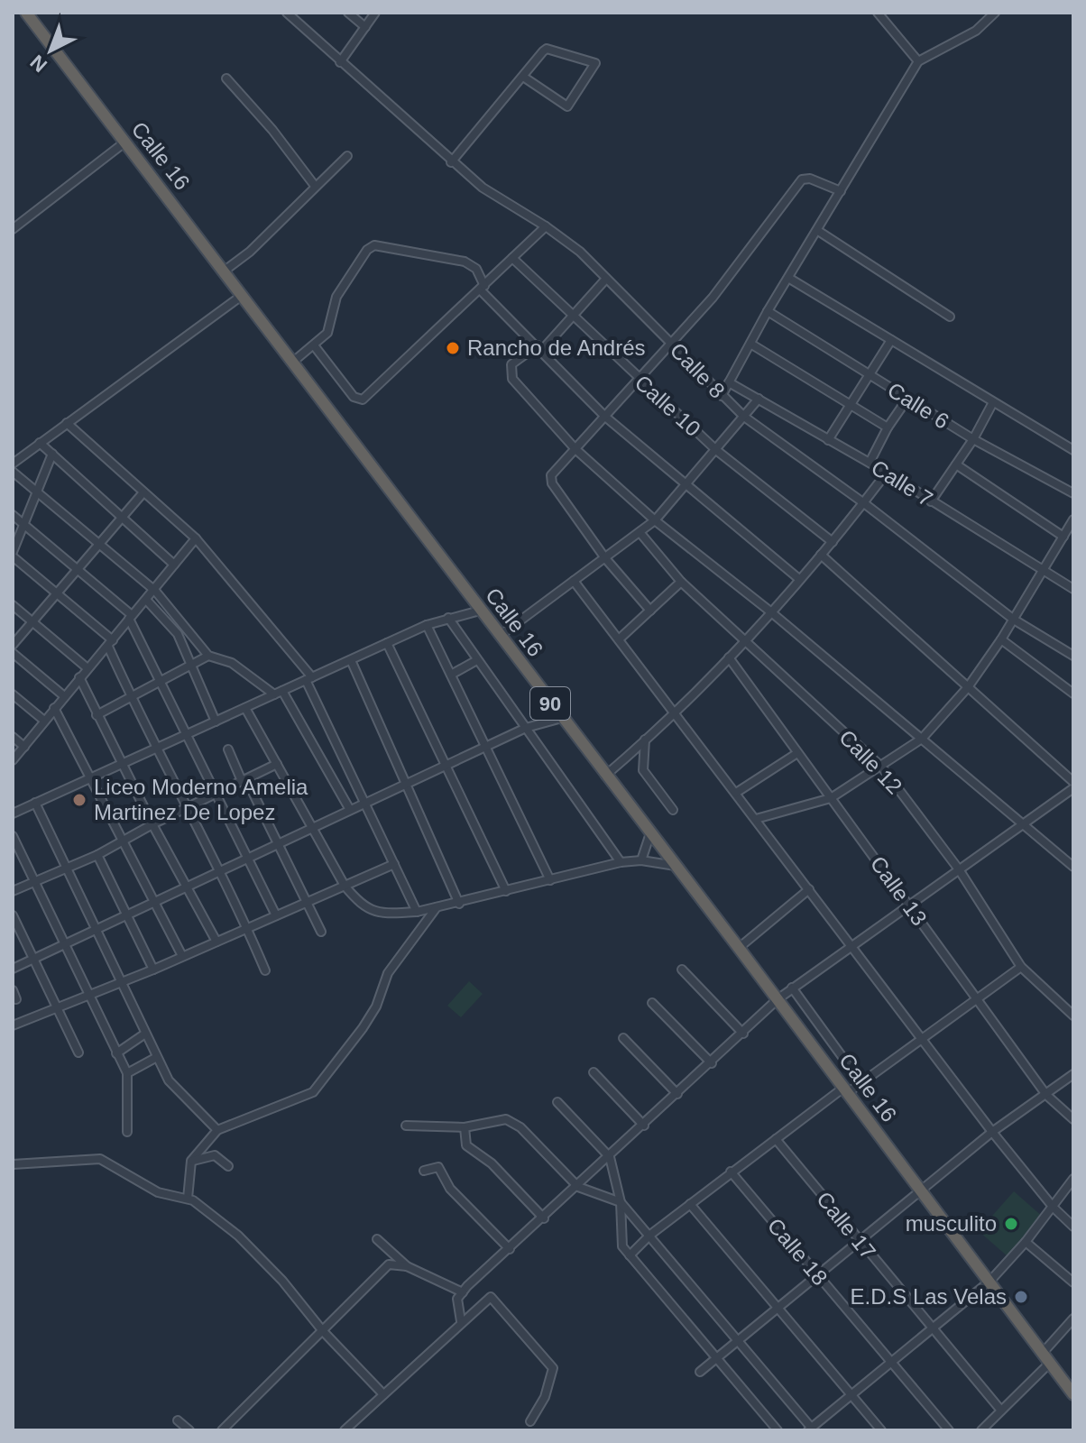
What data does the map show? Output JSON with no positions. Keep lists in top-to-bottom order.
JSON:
{
  "streets": {
    "highway": ["Calle 16", "90"],
    "street": [
      "Calle 8",
      "Calle 10",
      "Calle 6",
      "Calle 7",
      "Calle 12",
      "Calle 13",
      "Calle 17",
      "Calle 18"
    ]
  },
  "places": [
    "Rancho de Andrés",
    "Liceo Moderno Amelia Martinez De Lopez",
    "musculito",
    "E.D.S Las Velas"
  ],
  "north": "bottom left"
}
